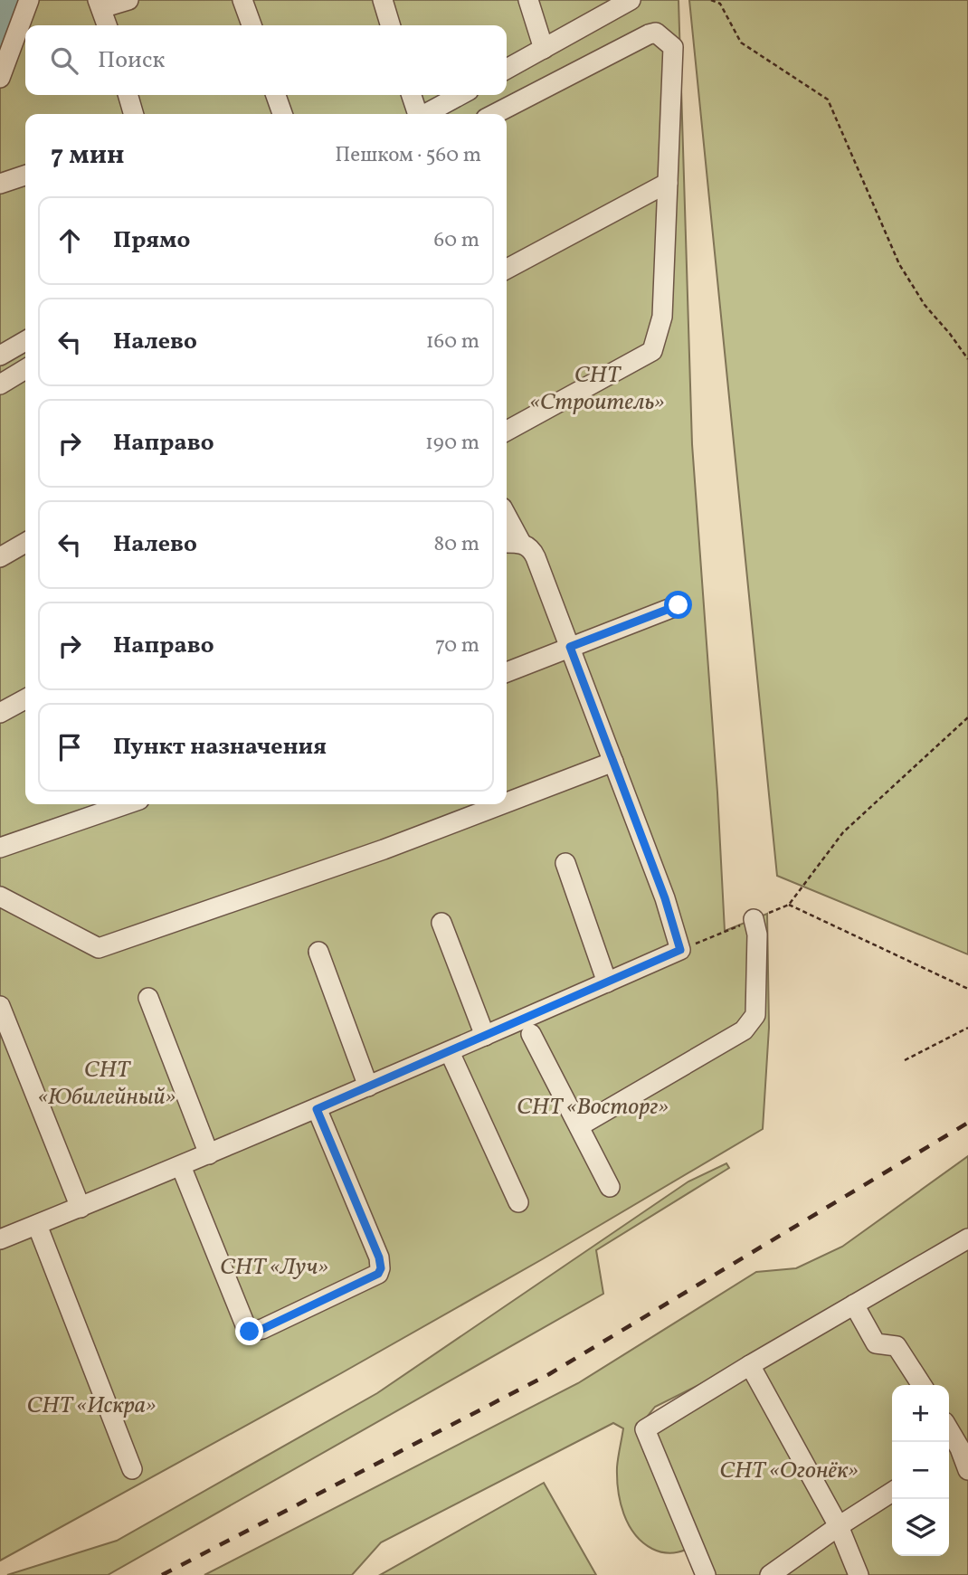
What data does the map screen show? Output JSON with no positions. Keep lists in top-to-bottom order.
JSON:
{
  "parks": [
    "СНТ «Строитель»",
    "СНТ «Юбилейный»",
    "СНТ «Восторг»",
    "СНТ «Луч»",
    "СНТ «Искра»",
    "СНТ «Огонёк»"
  ],
  "page": {
    "search": "Поиск",
    "heading": ["7 мин", "Пешком · 560 m"],
    "list": [
      ["Прямо", "60 m"],
      ["Налево", "160 m"],
      ["Направо", "190 m"],
      ["Налево", "80 m"],
      ["Направо", "70 m"],
      "Пункт назначения"
    ],
    "map_buttons": ["+", "−"]
  }
}
